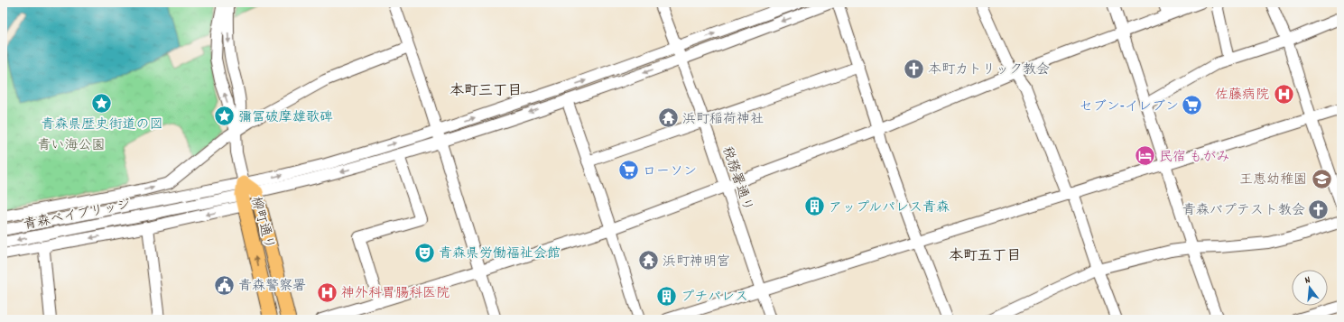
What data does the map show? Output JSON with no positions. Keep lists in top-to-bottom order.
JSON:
{
  "streets": {
    "main road": ["柳町通り"],
    "street": ["税務署通り", "青森ベイブリッジ"]
  },
  "crossings": [
    ["青森ベイブリッジ", "柳町通り"]
  ],
  "districts": ["本町三丁目", "本町五丁目"],
  "parks": ["青い海公園"],
  "places": {
    "church": ["本町カトリック教会", "青森バプテスト教会"],
    "hospital": ["佐藤病院", "神外科胃腸科医院"],
    "place": ["青森県歴史街道の図", "彌冨破摩雄歌碑"],
    "supermarket": ["セブン-イレブン", "ローソン"],
    "temple": ["浜町稲荷神社", "浜町神明宮"],
    "hotel": ["民宿 もがみ"],
    "school or university": ["王恵幼稚園"],
    "building": ["アップルパレス青森", "プチパレス"],
    "theatre": ["青森県労働福祉会館"],
    "public building": ["青森警察署"]
  },
  "north": "top"
}
